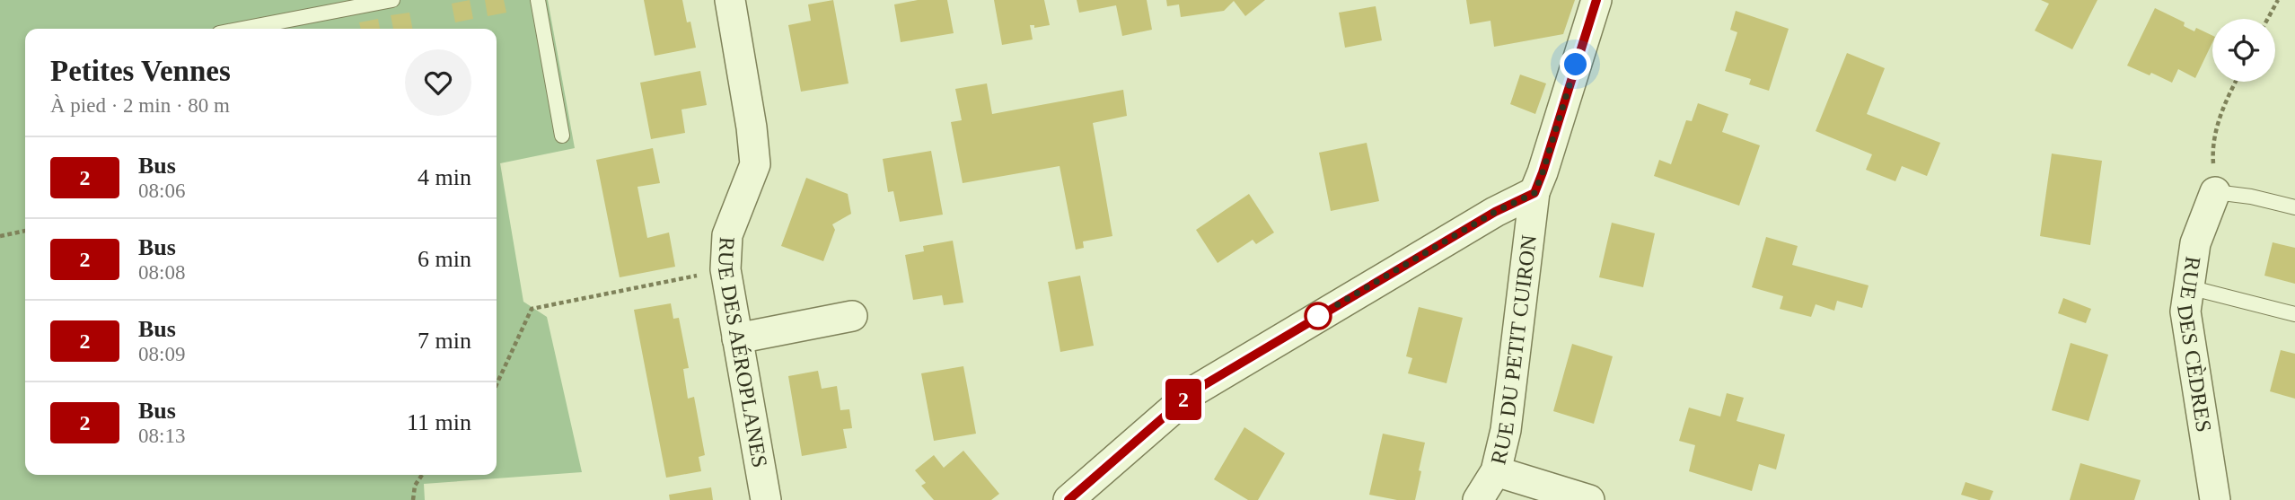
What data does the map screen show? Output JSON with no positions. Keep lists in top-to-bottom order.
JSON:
{
  "streets": {
    "street": ["RUE DES CÈDRES", "RUE DU PETIT CUIRON", "RUE DES AÉROPLANES"]
  },
  "lines": ["bus line 2"],
  "page": {
    "on_map": "2",
    "heading": ["Petites Vennes", "À pied · 2 min · 80 m"],
    "list": [
      {
        "mark": "2",
        "name": "Bus",
        "note": "08:06",
        "value": "4 min"
      },
      {
        "mark": "2",
        "name": "Bus",
        "note": "08:08",
        "value": "6 min"
      },
      {
        "mark": "2",
        "name": "Bus",
        "note": "08:09",
        "value": "7 min"
      },
      {
        "mark": "2",
        "name": "Bus",
        "note": "08:13",
        "value": "11 min"
      }
    ]
  }
}
